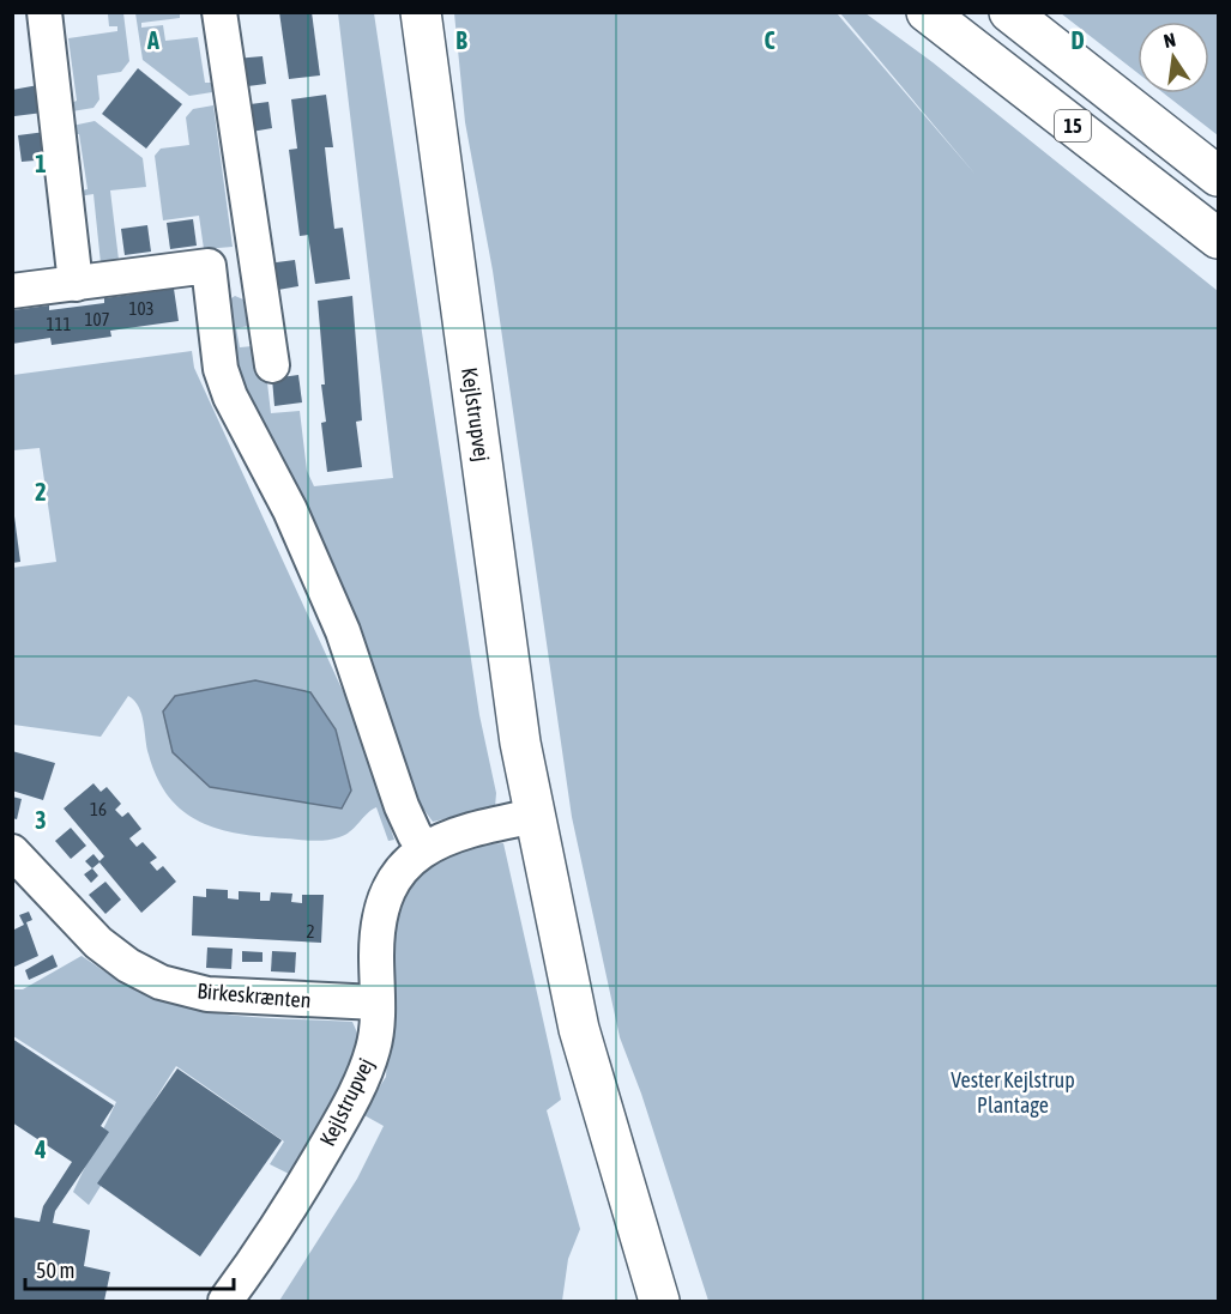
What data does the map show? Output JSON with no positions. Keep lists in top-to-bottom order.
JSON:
{
  "streets": {
    "main road": ["15", "Kejlstrupvej"],
    "street": ["Birkeskrænten"]
  },
  "crossings": [
    ["Kejlstrupvej", "Birkeskrænten"]
  ],
  "parks": ["Vester Kejlstrup Plantage"],
  "house_numbers": [
    "103",
    "107",
    "111",
    "16",
    "2"
  ],
  "scale_bar": "50 m",
  "north": "top",
  "grid": {
    "columns": [
      "A",
      "B",
      "C",
      "D"
    ],
    "rows": [
      "1",
      "2",
      "3",
      "4"
    ]
  }
}
